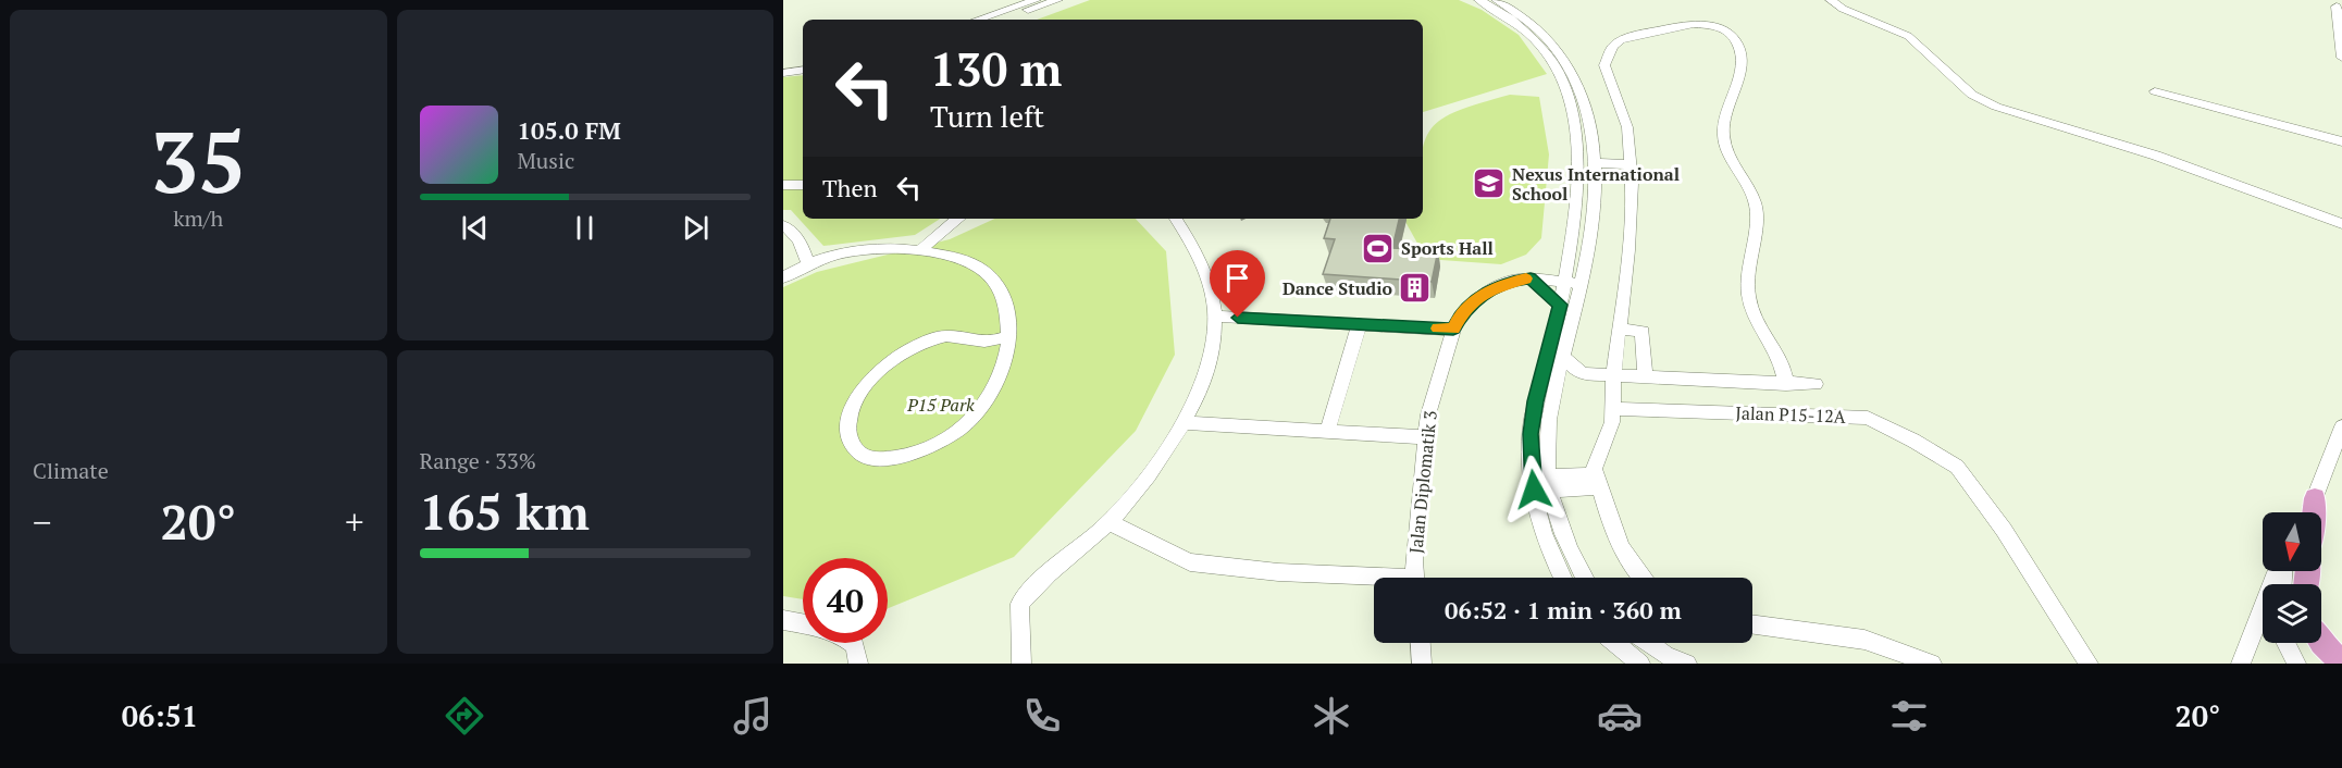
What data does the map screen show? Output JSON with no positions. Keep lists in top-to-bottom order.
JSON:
{
  "streets": {
    "street": ["Jalan P15-12A", "Jalan Diplomatik 3"]
  },
  "parks": ["P15 Park"],
  "places": {
    "school or university": ["Nexus International School"],
    "sports": ["Sports Hall"],
    "building": ["Dance Studio"]
  },
  "north": "bottom",
  "page": {
    "tile": [
      ["35", "km/h"],
      "Climate",
      ["Range · 33%", "165 km"]
    ],
    "turn": ["130 m", "Turn left"],
    "song": ["105.0 FM", "Music"],
    "then": "Then",
    "heat": ["−", "20°", "+"],
    "limit": "40",
    "trip": "06:52 · 1 min · 360 m",
    "tabs": ["06:51", "20°"]
  }
}
